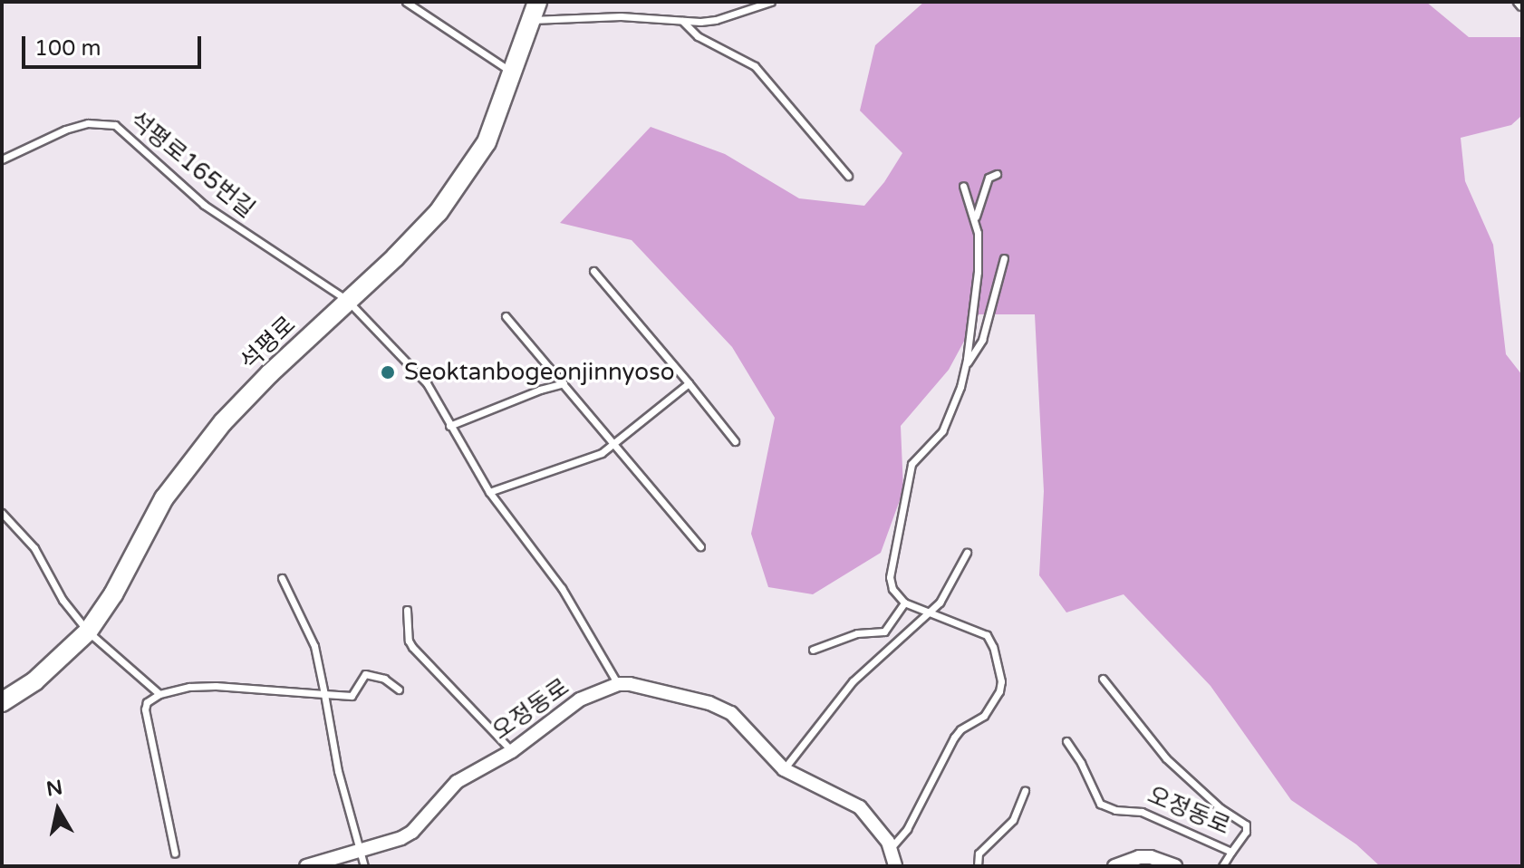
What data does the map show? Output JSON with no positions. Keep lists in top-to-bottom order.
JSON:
{
  "streets": {
    "street": ["석평로", "오정동로"],
    "lane": ["석평로165번길"]
  },
  "crossings": [
    ["석평로165번길", "석평로"],
    ["석평로165번길", "오정동로"]
  ],
  "places": ["Seoktanbogeonjinnyoso"],
  "scale_bar": "100 m",
  "north": "top"
}
